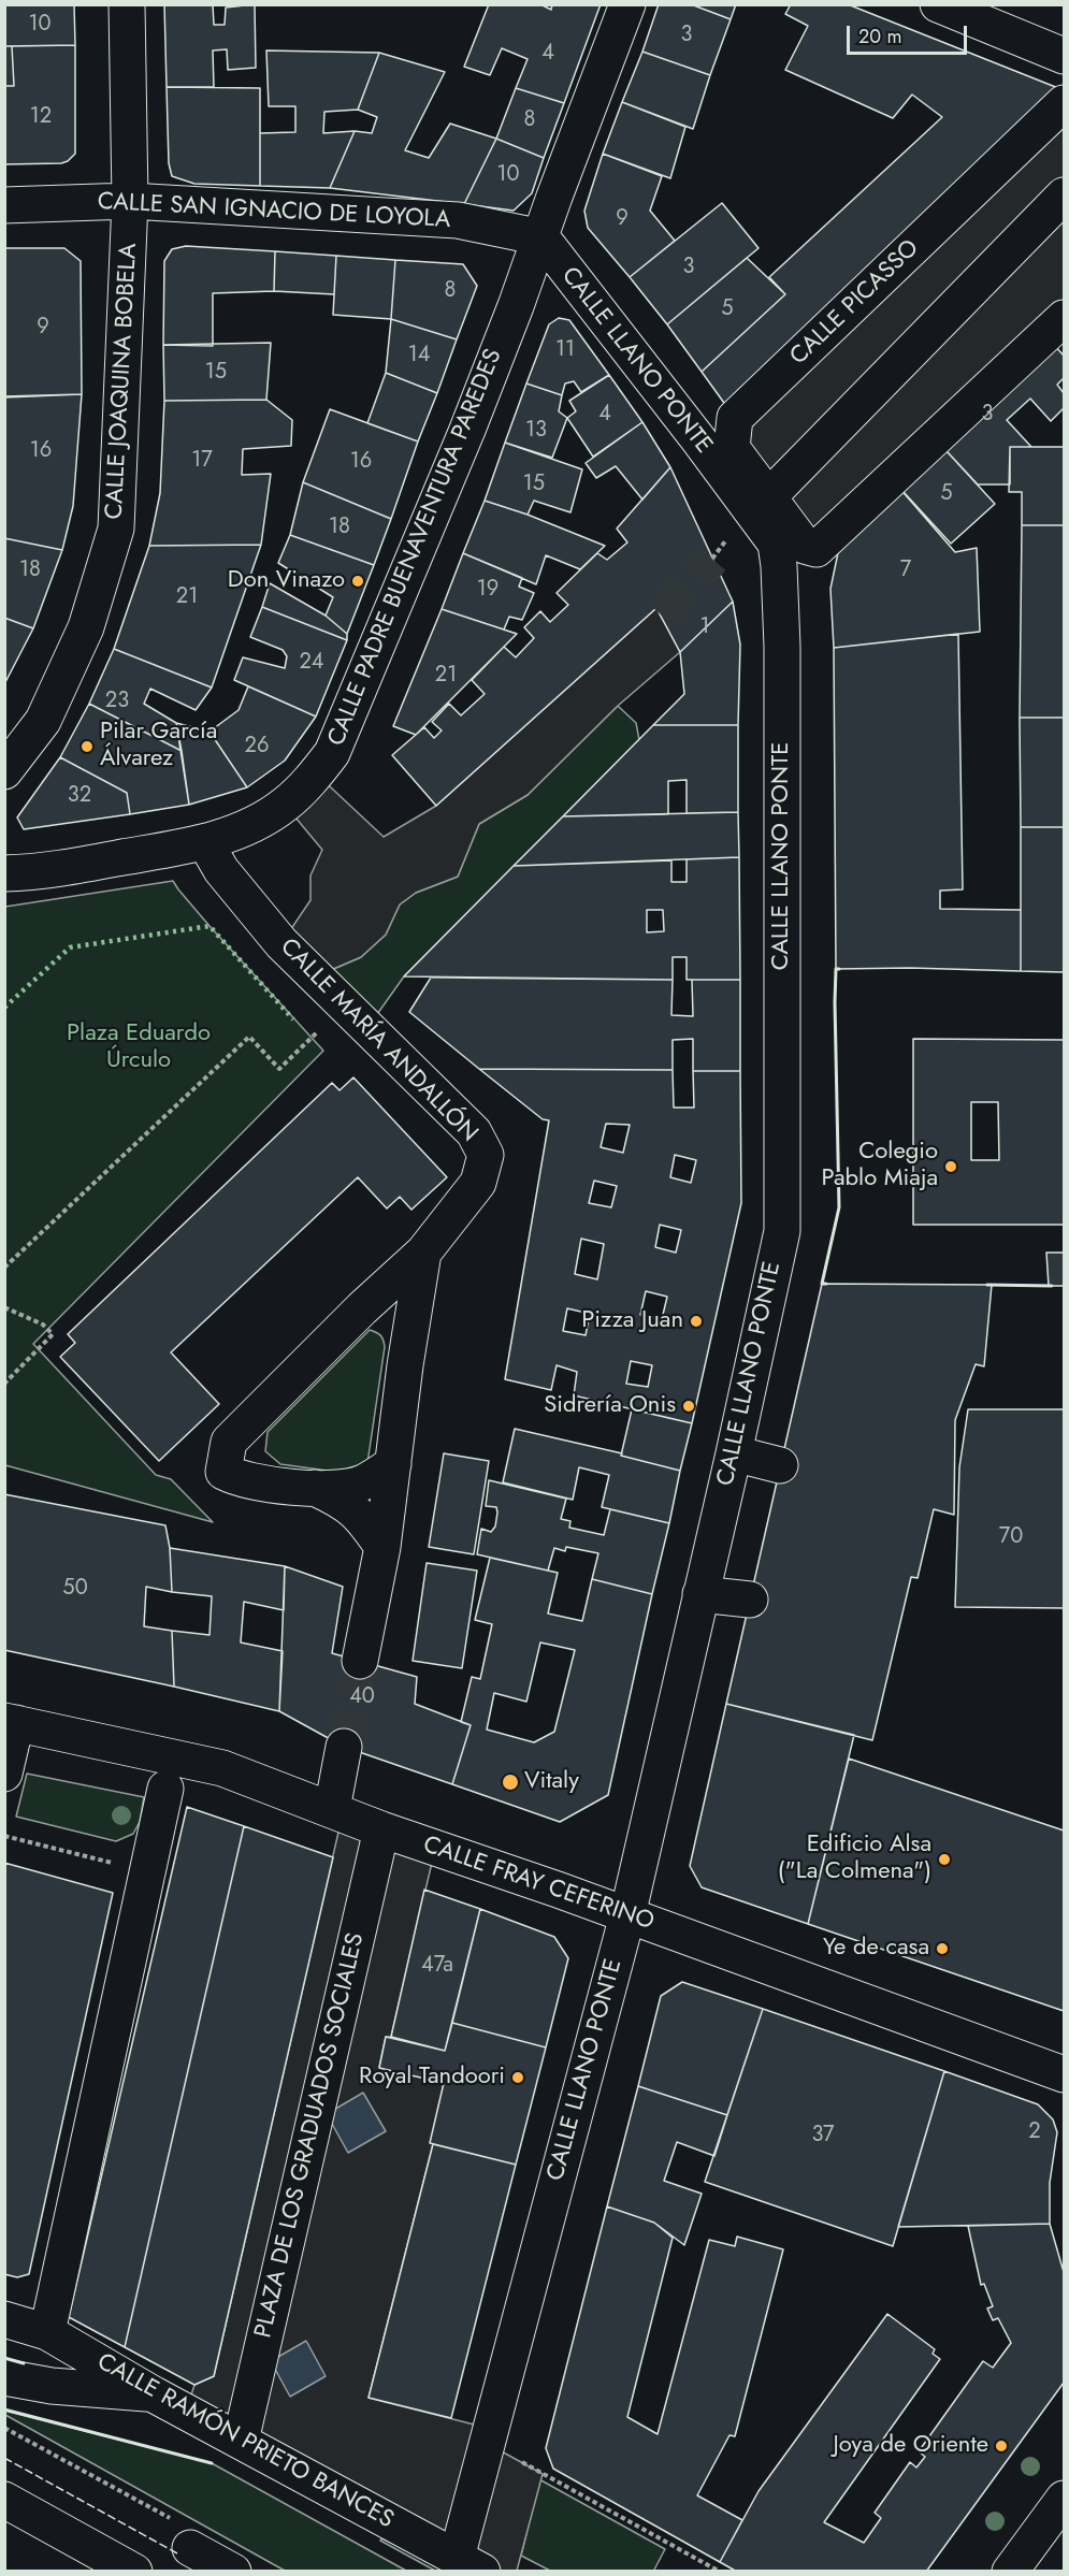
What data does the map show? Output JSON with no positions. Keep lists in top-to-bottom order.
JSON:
{
  "streets": {
    "street": [
      "CALLE SAN IGNACIO DE LOYOLA",
      "CALLE PICASSO",
      "CALLE LLANO PONTE",
      "CALLE JOAQUINA BOBELA",
      "CALLE PADRE BUENAVENTURA PAREDES",
      "CALLE MARÍA ANDALLÓN",
      "CALLE FRAY CEFERINO",
      "PLAZA DE LOS GRADUADOS SOCIALES",
      "CALLE RAMÓN PRIETO BANCES"
    ]
  },
  "crossings": [
    ["CALLE SAN IGNACIO DE LOYOLA", "CALLE LLANO PONTE"],
    ["CALLE SAN IGNACIO DE LOYOLA", "CALLE JOAQUINA BOBELA"],
    ["CALLE SAN IGNACIO DE LOYOLA", "CALLE PADRE BUENAVENTURA PAREDES"],
    ["CALLE LLANO PONTE", "CALLE PADRE BUENAVENTURA PAREDES"],
    ["CALLE LLANO PONTE", "CALLE FRAY CEFERINO"],
    ["CALLE LLANO PONTE", "CALLE RAMÓN PRIETO BANCES"],
    ["CALLE PADRE BUENAVENTURA PAREDES", "CALLE MARÍA ANDALLÓN"],
    ["CALLE FRAY CEFERINO", "PLAZA DE LOS GRADUADOS SOCIALES"],
    ["PLAZA DE LOS GRADUADOS SOCIALES", "CALLE RAMÓN PRIETO BANCES"]
  ],
  "parks": ["Plaza Eduardo Úrculo"],
  "places": [
    "Don Vinazo",
    "Pilar García Álvarez",
    "Colegio Pablo Miaja",
    "Pizza Juan",
    "Sidrería Onis",
    "Vitaly",
    "Edificio Alsa (\"La Colmena\")",
    "Ye de casa",
    "Royal Tandoori",
    "Joya de Oriente"
  ],
  "house_numbers": [
    "10",
    "3",
    "4",
    "12",
    "8",
    "10",
    "9",
    "3",
    "8",
    "5",
    "9",
    "11",
    "14",
    "15",
    "4",
    "3",
    "13",
    "16",
    "17",
    "16",
    "15",
    "5",
    "18",
    "18",
    "7",
    "19",
    "21",
    "1",
    "24",
    "21",
    "23",
    "26",
    "32",
    "70",
    "50",
    "40",
    "47a",
    "2",
    "37"
  ],
  "scale_bar": "20 m"
}
